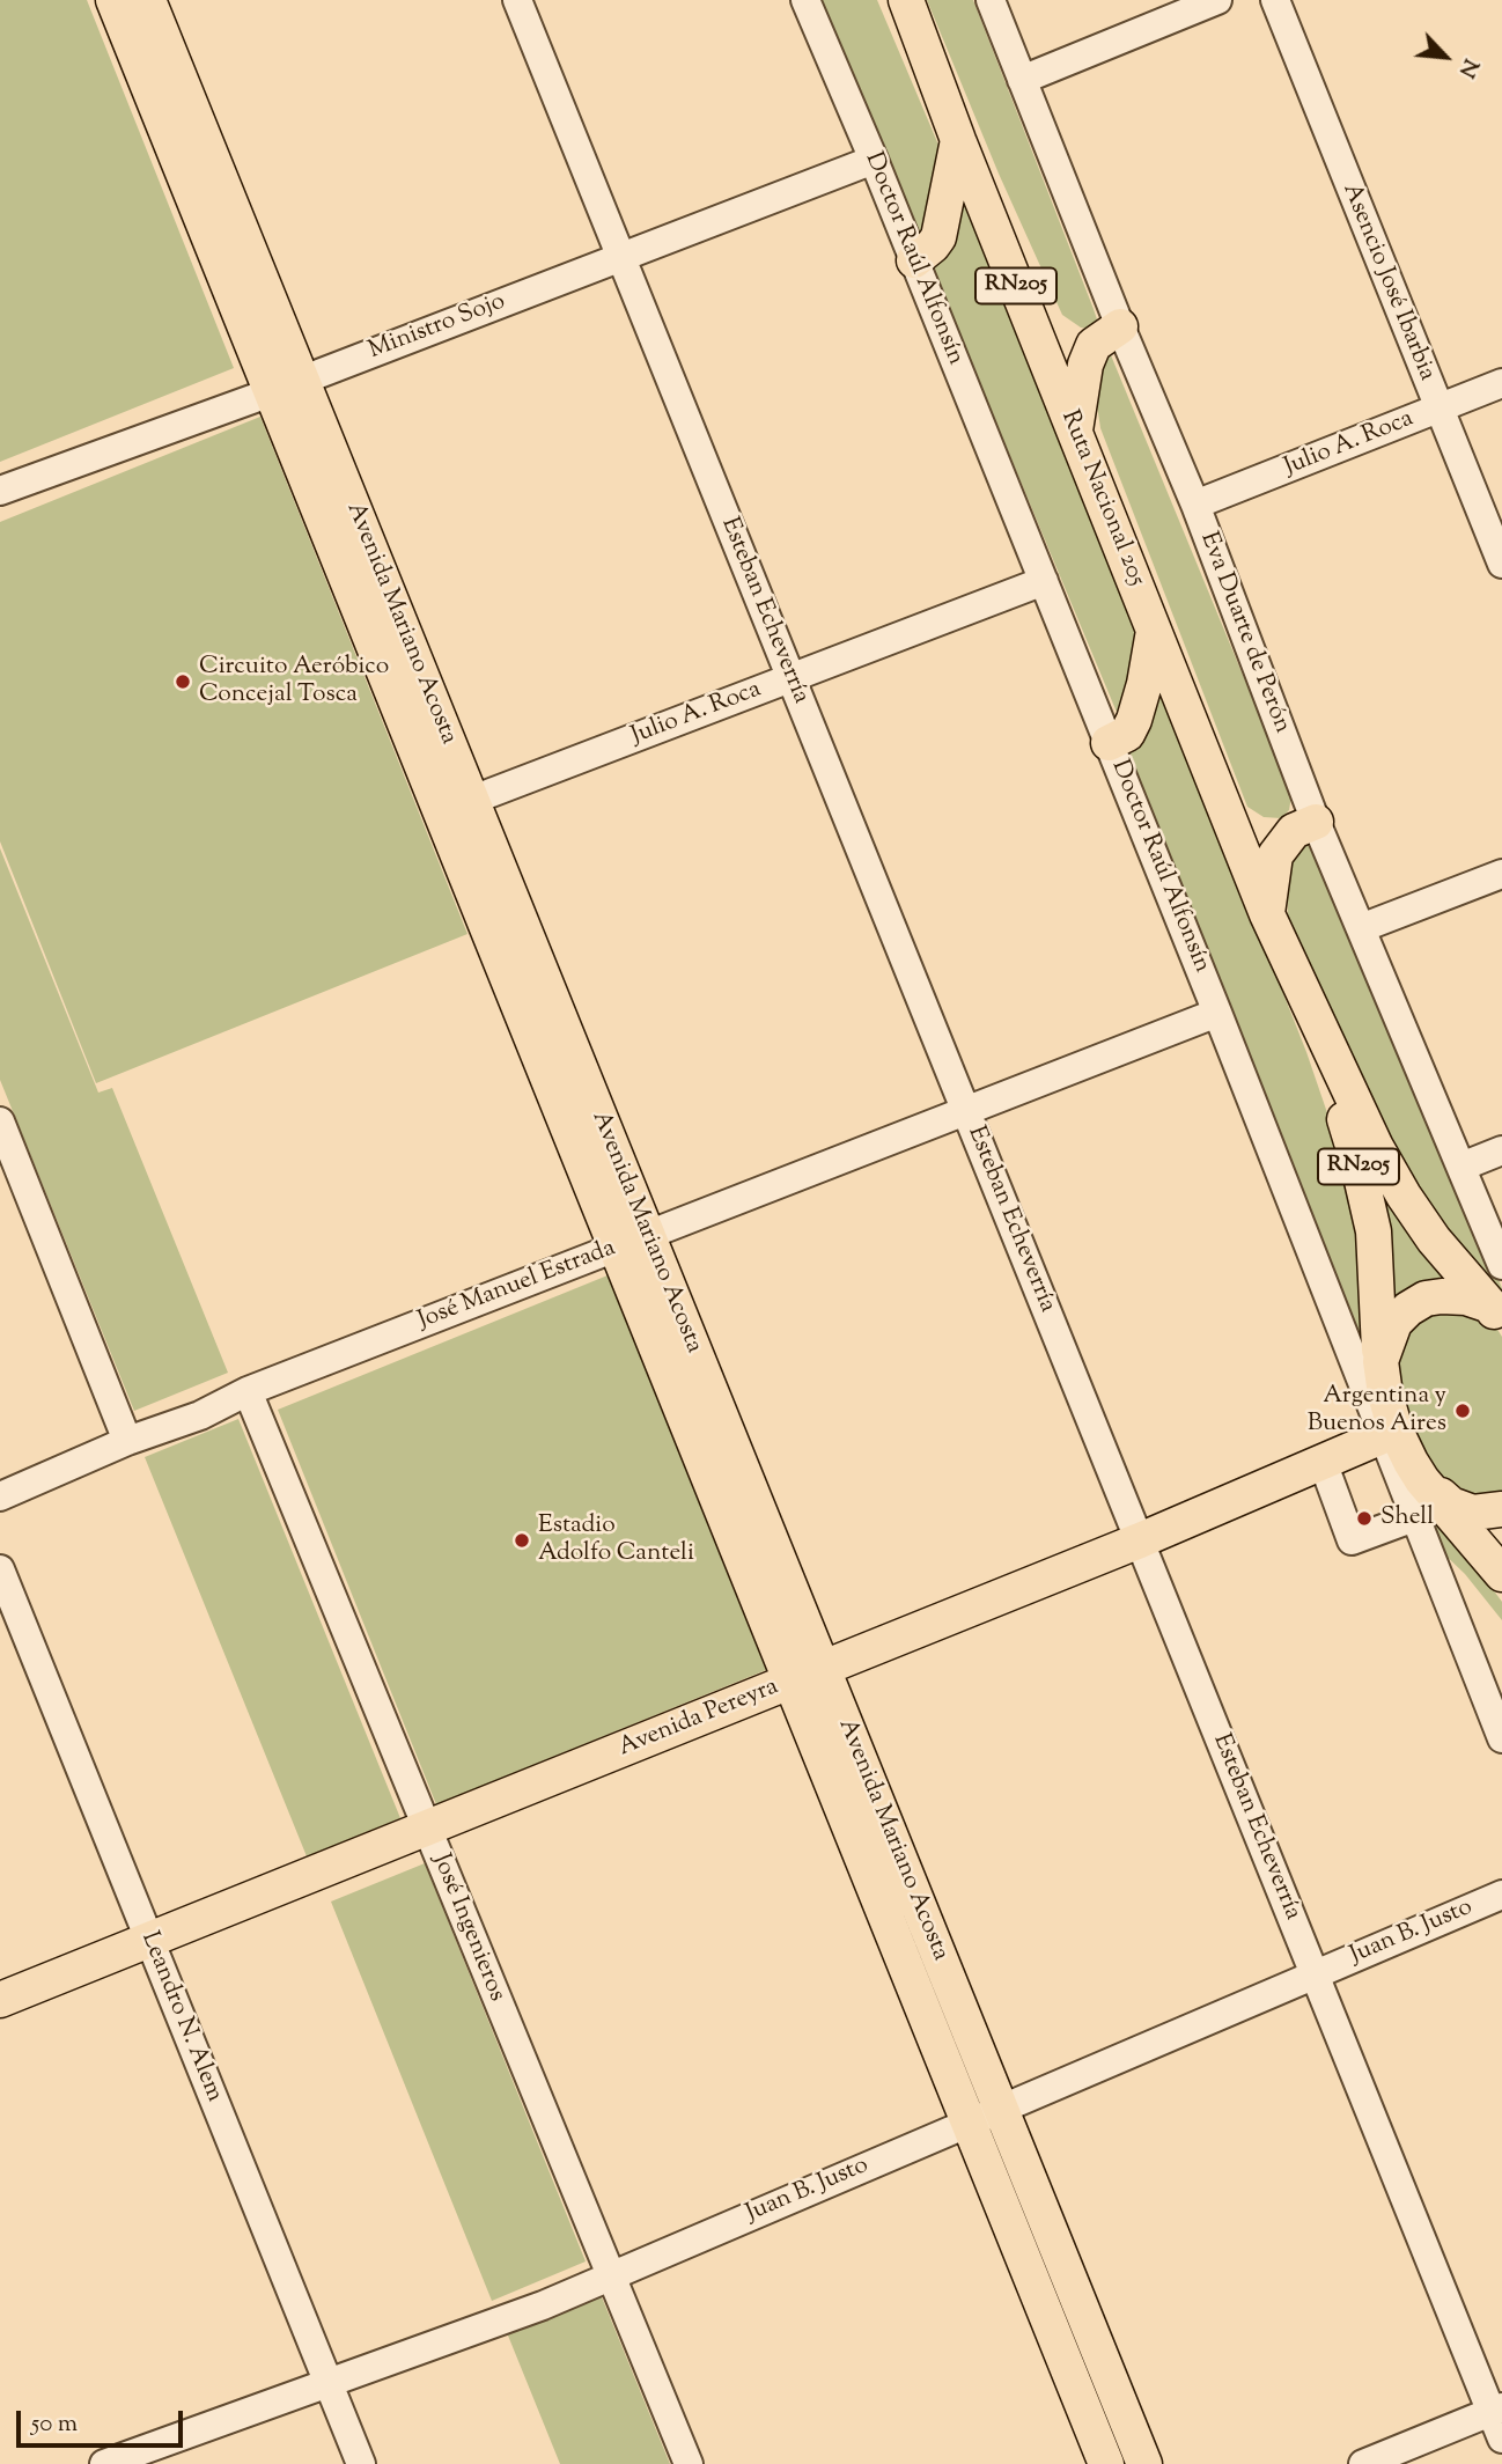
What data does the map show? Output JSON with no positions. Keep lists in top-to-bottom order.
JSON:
{
  "streets": {
    "main road": [
      "RN205",
      "Ruta Nacional 205",
      "Avenida Mariano Acosta",
      "Avenida Pereyra"
    ],
    "street": [
      "Doctor Raúl Alfonsín",
      "Asencio José Ibarbia",
      "Ministro Sojo",
      "Julio A. Roca",
      "Esteban Echeverría",
      "Eva Duarte de Perón",
      "José Manuel Estrada",
      "José Ingenieros",
      "Juan B. Justo",
      "Leandro N. Alem"
    ]
  },
  "crossings": [
    ["Doctor Raúl Alfonsín", "Ministro Sojo"],
    ["Doctor Raúl Alfonsín", "Julio A. Roca"],
    ["Doctor Raúl Alfonsín", "Ruta Nacional 205"],
    ["Doctor Raúl Alfonsín", "José Manuel Estrada"],
    ["Doctor Raúl Alfonsín", "Avenida Pereyra"],
    ["Asencio José Ibarbia", "Julio A. Roca"],
    ["Ministro Sojo", "Esteban Echeverría"],
    ["Ministro Sojo", "Avenida Mariano Acosta"],
    ["Julio A. Roca", "Esteban Echeverría"],
    ["Julio A. Roca", "Avenida Mariano Acosta"],
    ["Julio A. Roca", "Eva Duarte de Perón"],
    ["Ruta Nacional 205", "Avenida Pereyra"],
    ["Esteban Echeverría", "José Manuel Estrada"],
    ["Esteban Echeverría", "Avenida Pereyra"],
    ["Esteban Echeverría", "Juan B. Justo"],
    ["Avenida Mariano Acosta", "José Manuel Estrada"],
    ["Avenida Mariano Acosta", "Avenida Pereyra"],
    ["Avenida Mariano Acosta", "Juan B. Justo"],
    ["José Manuel Estrada", "José Ingenieros"],
    ["Avenida Pereyra", "José Ingenieros"],
    ["Avenida Pereyra", "Leandro N. Alem"],
    ["José Ingenieros", "Juan B. Justo"],
    ["Juan B. Justo", "Leandro N. Alem"]
  ],
  "places": [
    "Circuito Aeróbico Concejal Tosca",
    "Argentina y Buenos Aires",
    "Shell",
    "Estadio Adolfo Canteli"
  ],
  "scale_bar": "50 m",
  "north": "bottom right"
}
